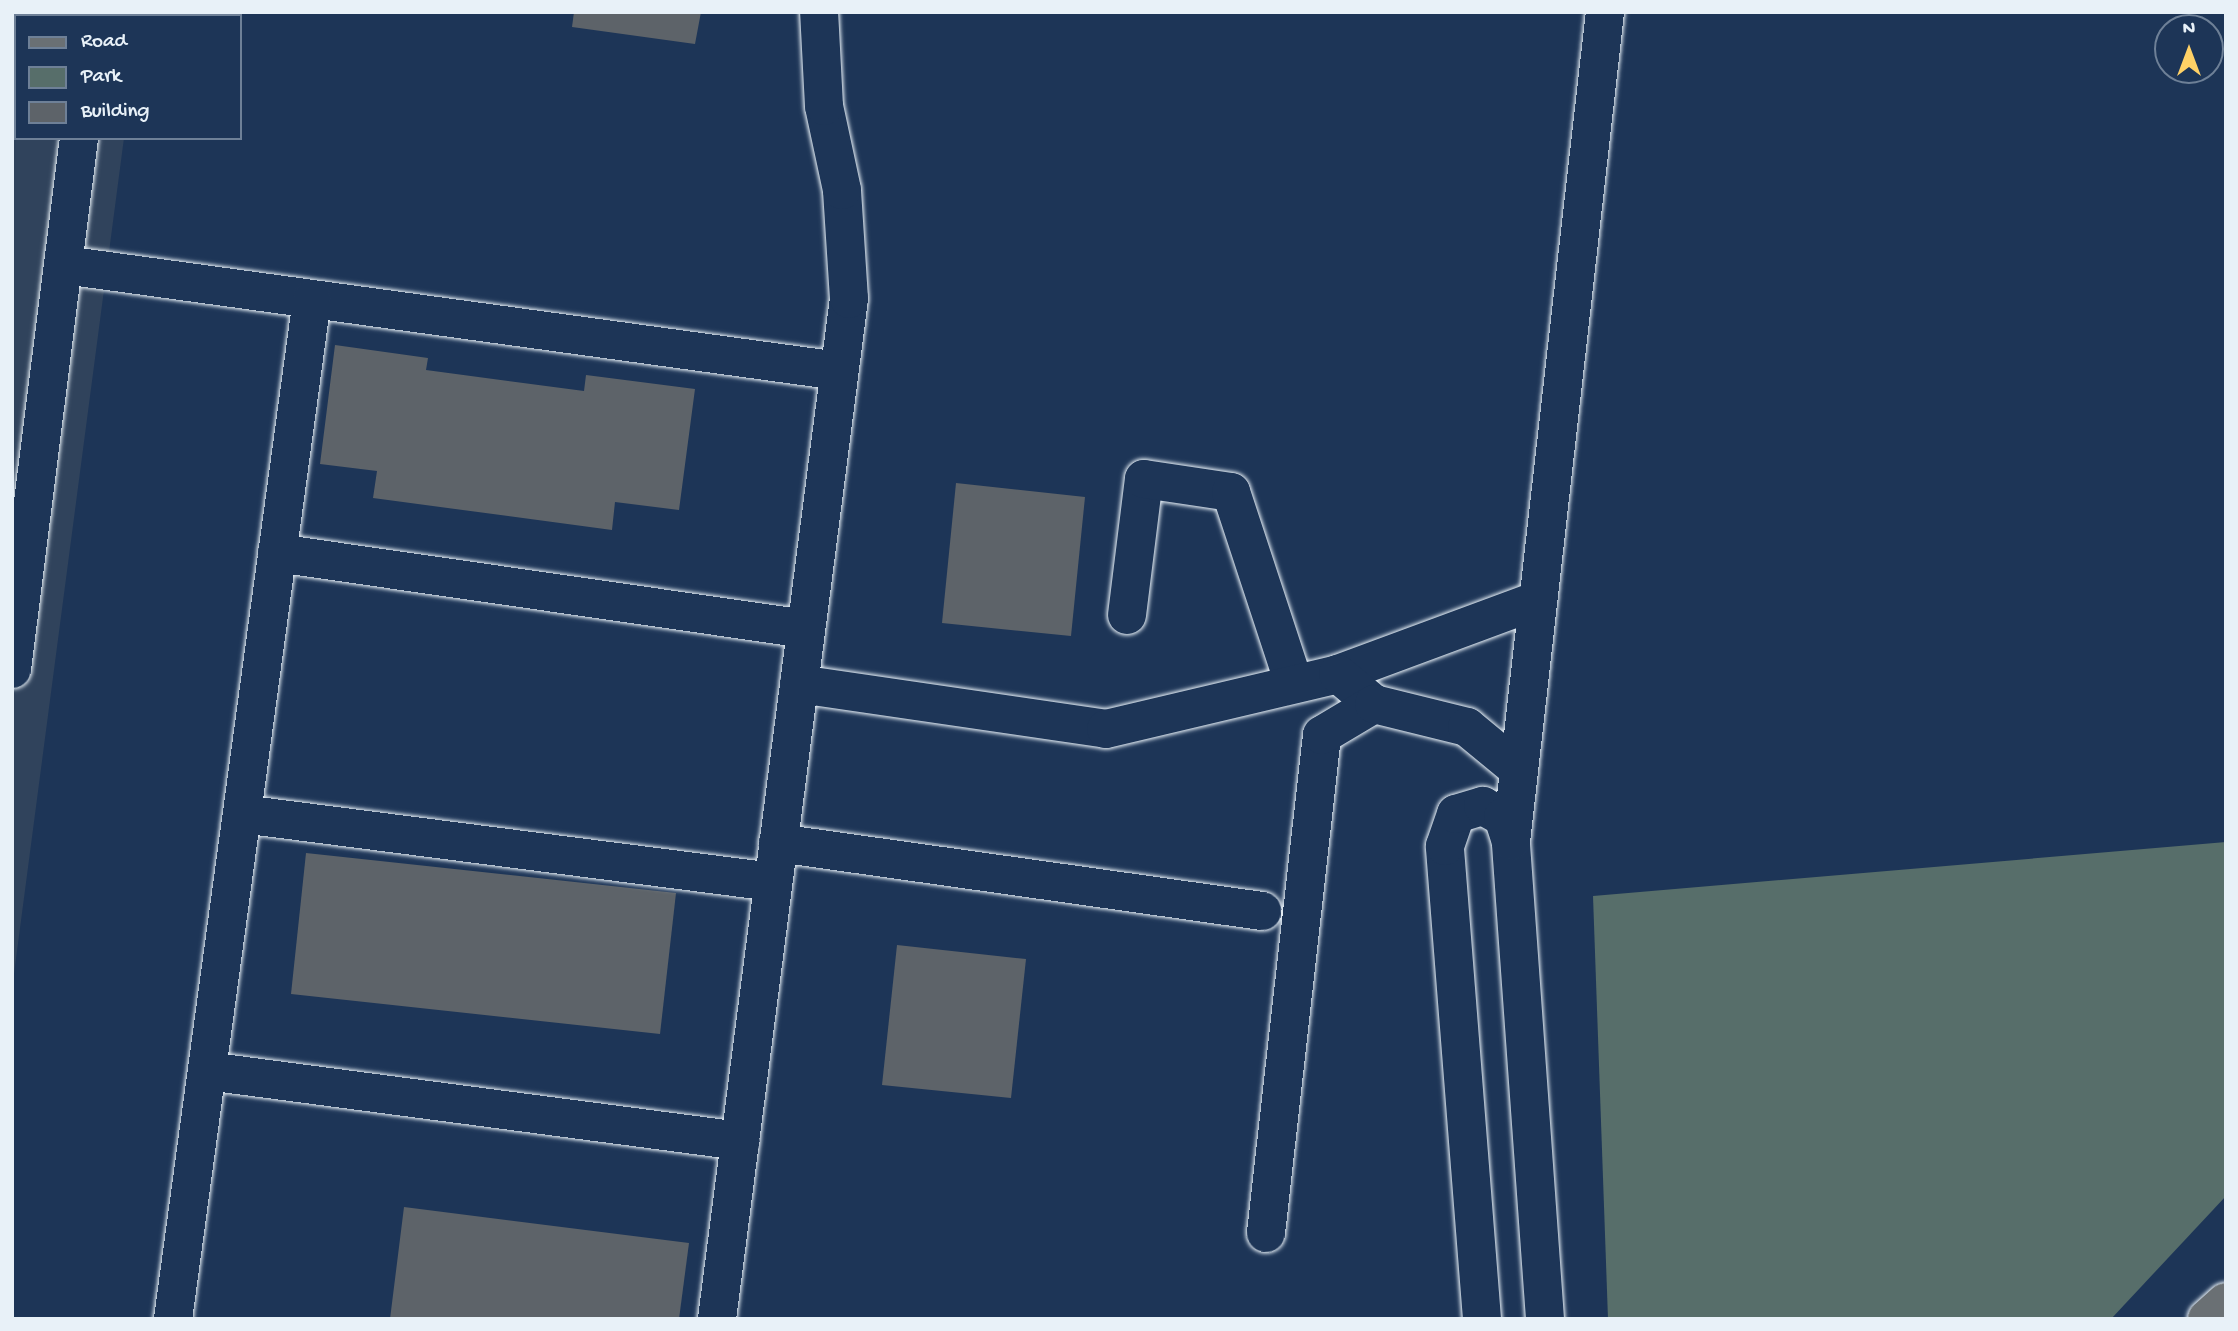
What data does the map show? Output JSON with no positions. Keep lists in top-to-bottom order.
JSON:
{
  "legend": ["Road", "Park", "Building"],
  "north": "top"
}
